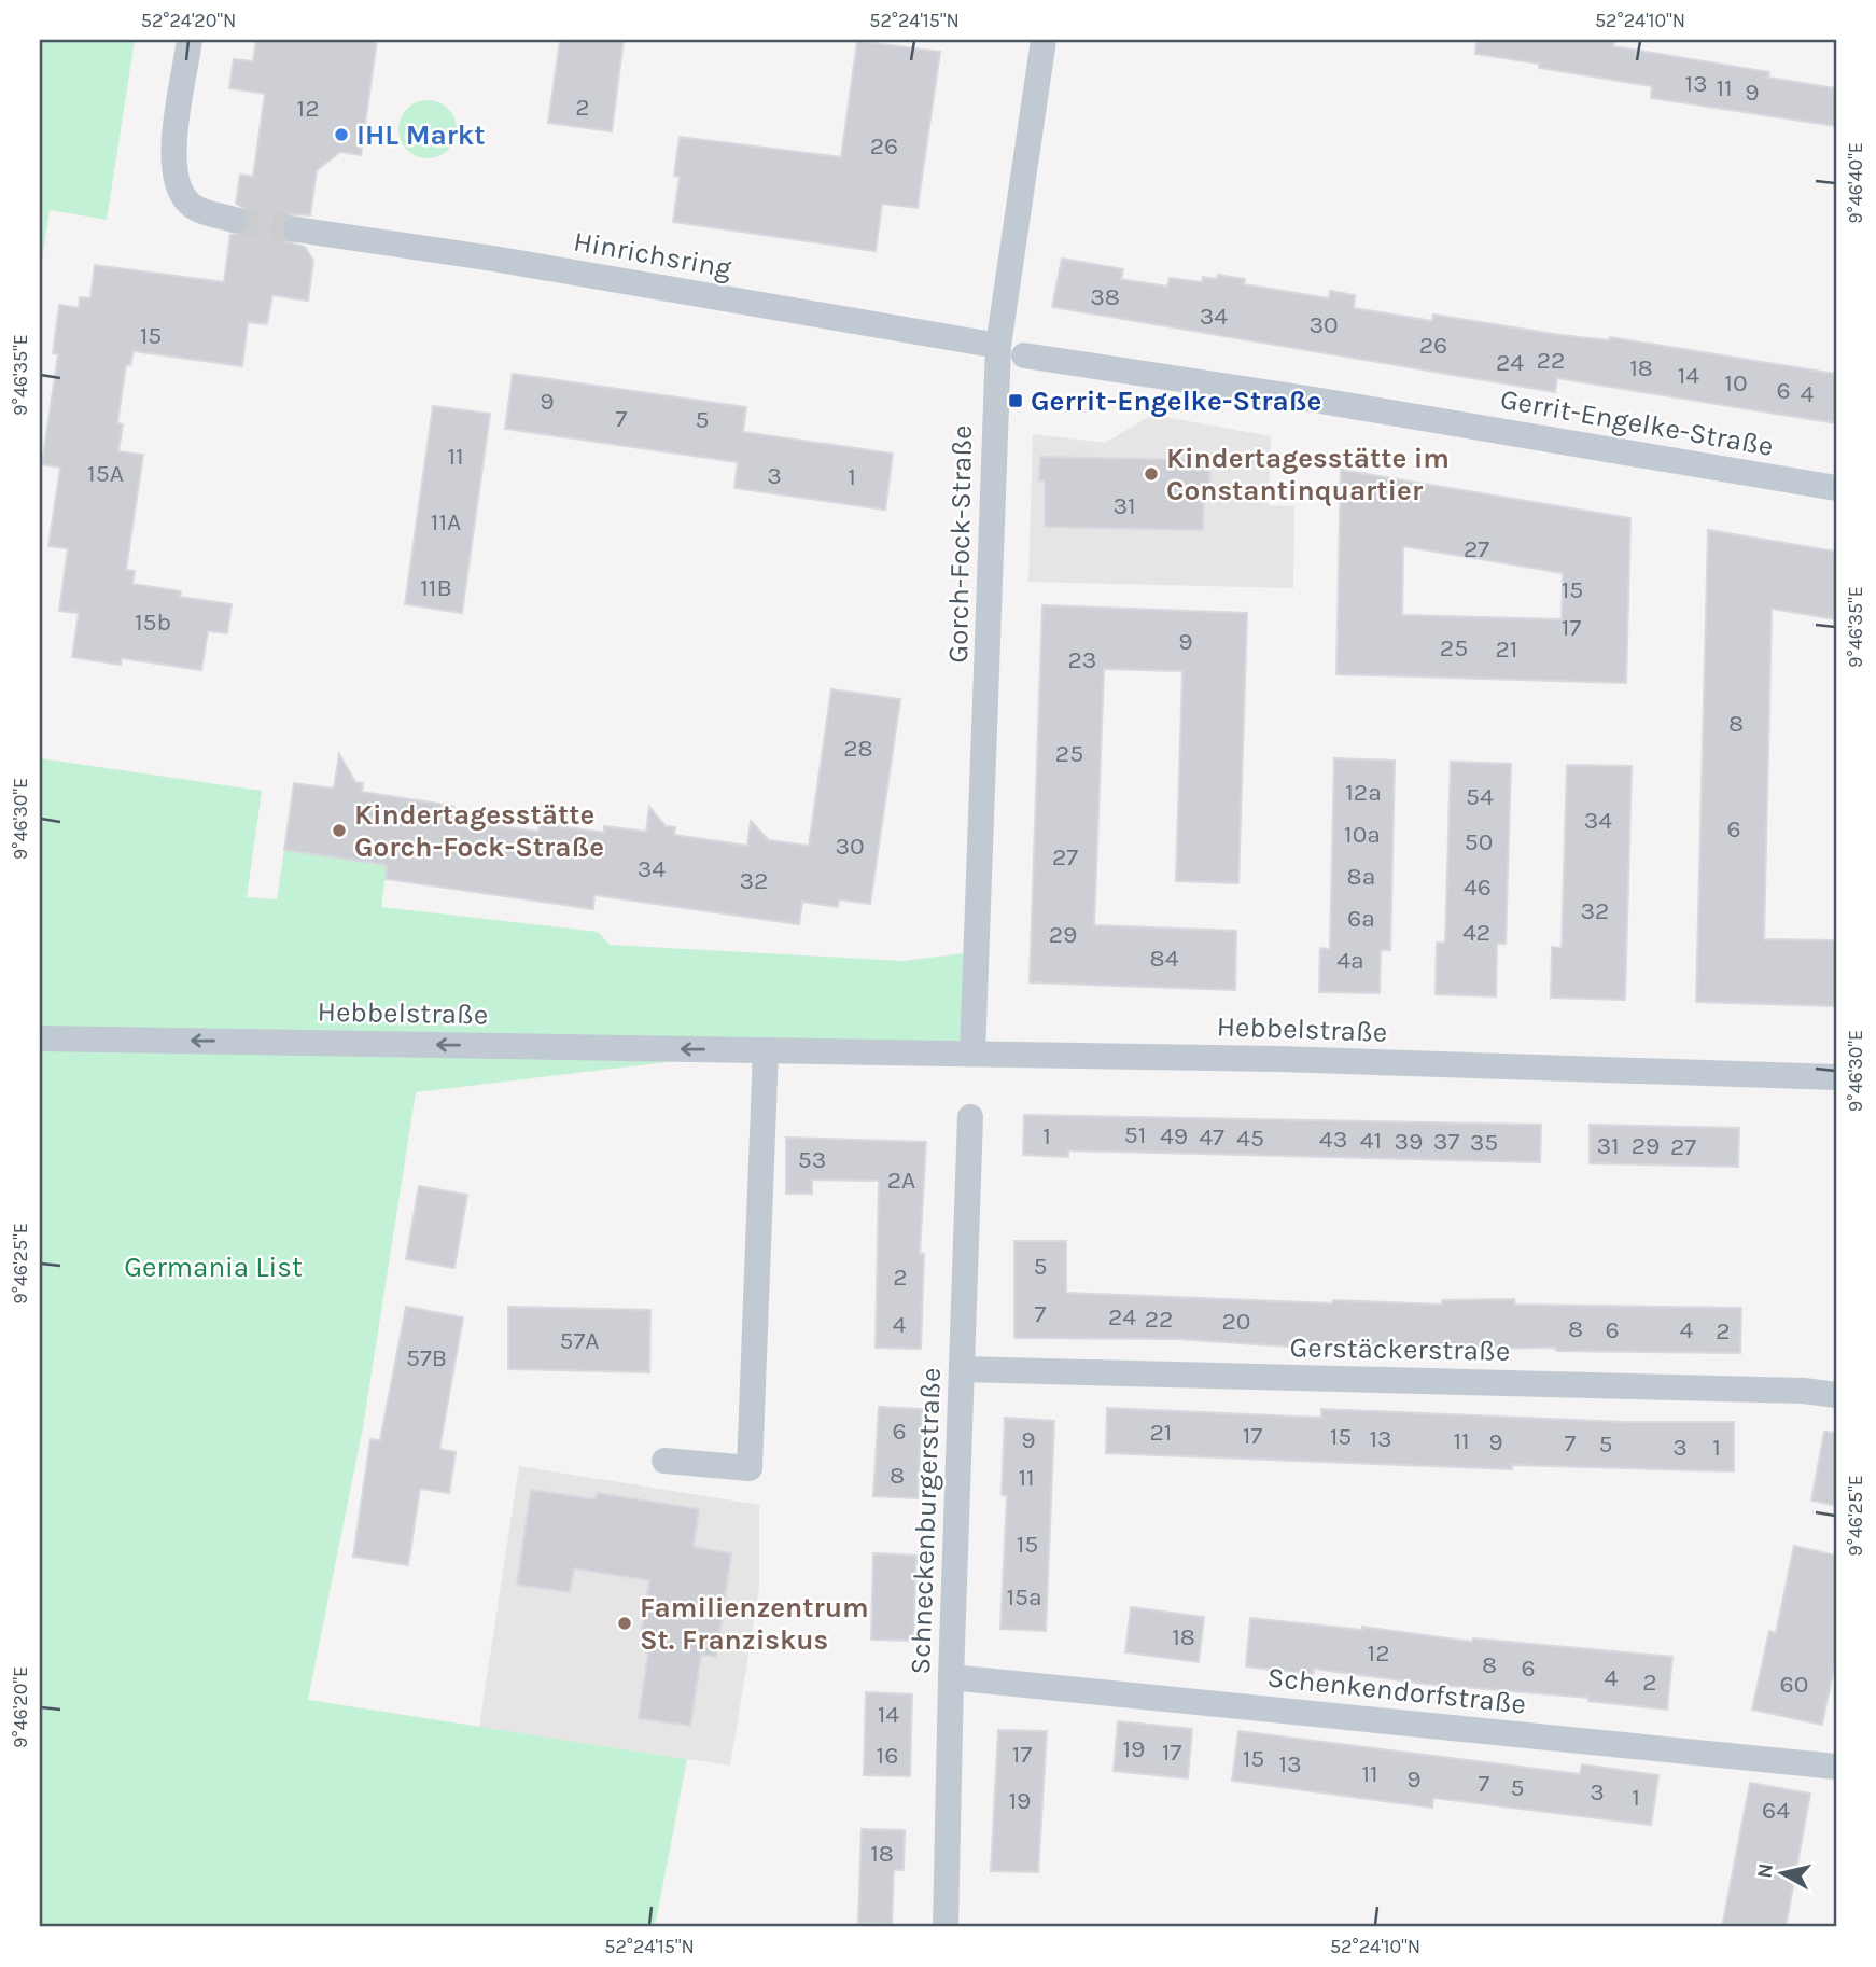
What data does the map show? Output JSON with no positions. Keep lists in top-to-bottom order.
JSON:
{
  "streets": {
    "street": [
      "Hinrichsring",
      "Gerrit-Engelke-Straße",
      "Gorch-Fock-Straße",
      "Hebbelstraße",
      "Gerstäckerstraße",
      "Schneckenburgerstraße",
      "Schenkendorfstraße"
    ]
  },
  "crossings": [
    ["Hinrichsring", "Gorch-Fock-Straße"],
    ["Gorch-Fock-Straße", "Hebbelstraße"],
    ["Gerstäckerstraße", "Schneckenburgerstraße"],
    ["Schneckenburgerstraße", "Schenkendorfstraße"]
  ],
  "one_way": ["Hebbelstraße"],
  "parks": ["Germania List"],
  "places": {
    "other": [
      "IHL Markt",
      "Kindertagesstätte im Constantinquartier",
      "Kindertagesstätte Gorch-Fock-Straße",
      "Familienzentrum St. Franziskus"
    ],
    "transit": ["Gerrit-Engelke-Straße"]
  },
  "house_numbers": [
    "13",
    "11",
    "9",
    "2",
    "12",
    "26",
    "38",
    "34",
    "30",
    "15",
    "26",
    "22",
    "24",
    "18",
    "14",
    "10",
    "6",
    "4",
    "9",
    "7",
    "5",
    "11",
    "15A",
    "3",
    "1",
    "31",
    "11A",
    "27",
    "11B",
    "15",
    "15b",
    "17",
    "9",
    "25",
    "21",
    "23",
    "8",
    "28",
    "25",
    "12a",
    "54",
    "34",
    "6",
    "10a",
    "50",
    "30",
    "27",
    "34",
    "8a",
    "32",
    "46",
    "32",
    "6a",
    "42",
    "29",
    "84",
    "4a",
    "51",
    "1",
    "49",
    "47",
    "45",
    "43",
    "41",
    "39",
    "37",
    "35",
    "31",
    "29",
    "27",
    "53",
    "2A",
    "5",
    "2",
    "7",
    "24",
    "22",
    "20",
    "4",
    "8",
    "6",
    "4",
    "2",
    "57A",
    "57B",
    "6",
    "21",
    "17",
    "15",
    "13",
    "9",
    "11",
    "9",
    "7",
    "5",
    "3",
    "1",
    "8",
    "11",
    "15",
    "15a",
    "18",
    "12",
    "8",
    "6",
    "4",
    "2",
    "60",
    "14",
    "19",
    "17",
    "17",
    "16",
    "15",
    "13",
    "11",
    "9",
    "7",
    "5",
    "3",
    "1",
    "19",
    "64",
    "18"
  ],
  "north": "left",
  "coordinates": [
    "52°24'20\"N",
    "52°24'15\"N",
    "52°24'10\"N",
    "9°46'40\"E",
    "9°46'35\"E",
    "9°46'30\"E",
    "9°46'25\"E",
    "9°46'20\"E"
  ]
}
